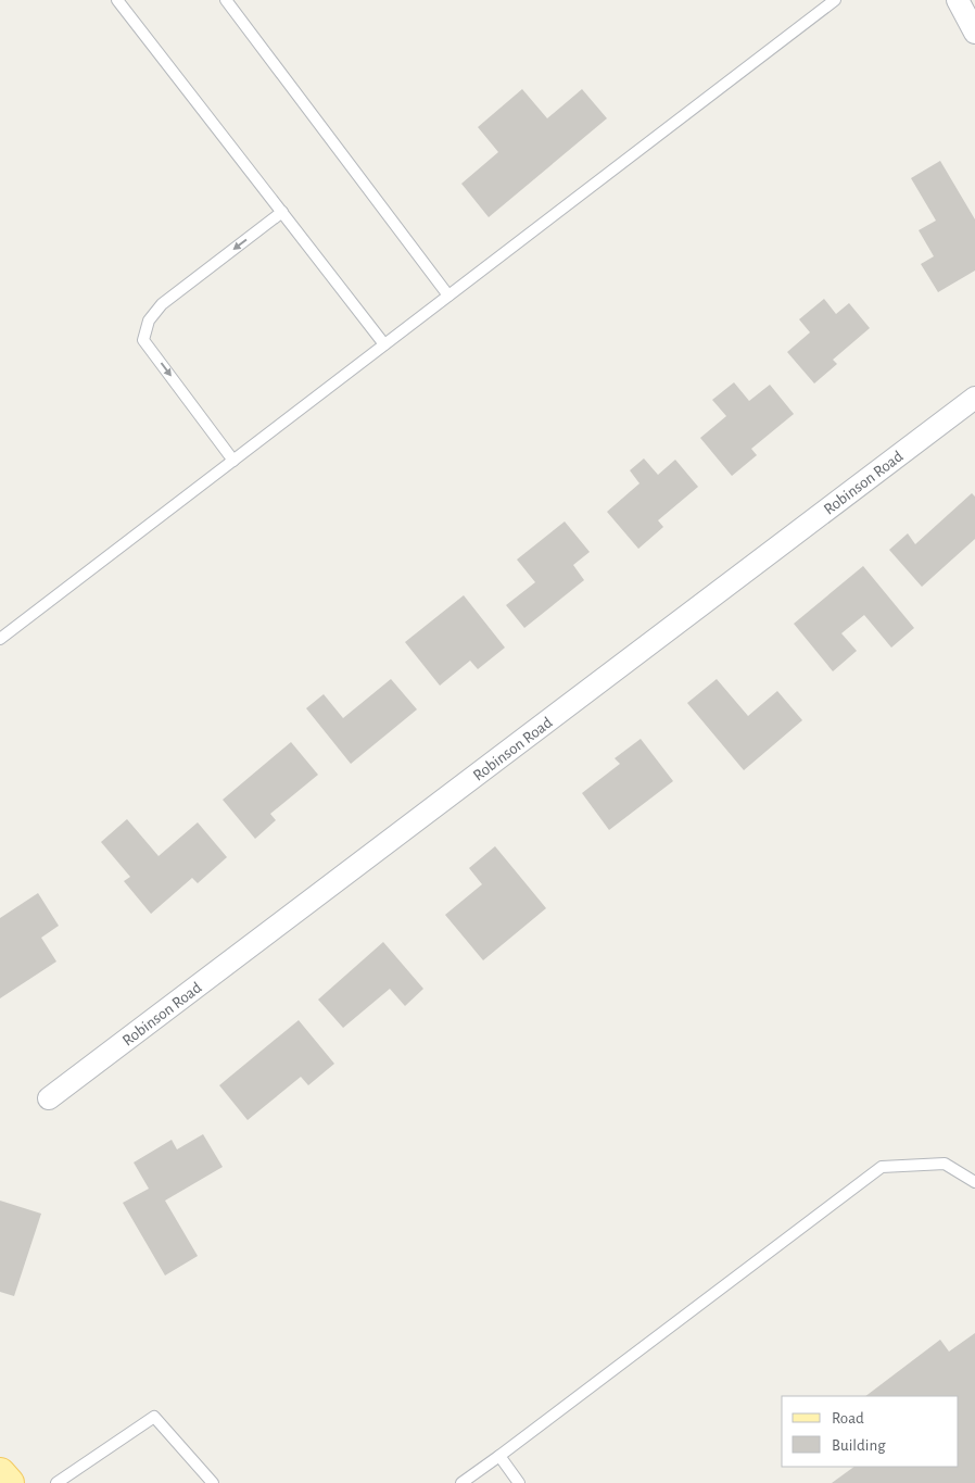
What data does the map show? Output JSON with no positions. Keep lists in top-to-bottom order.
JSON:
{
  "streets": {
    "street": ["Robinson Road"]
  },
  "legend": ["Road", "Building"]
}
